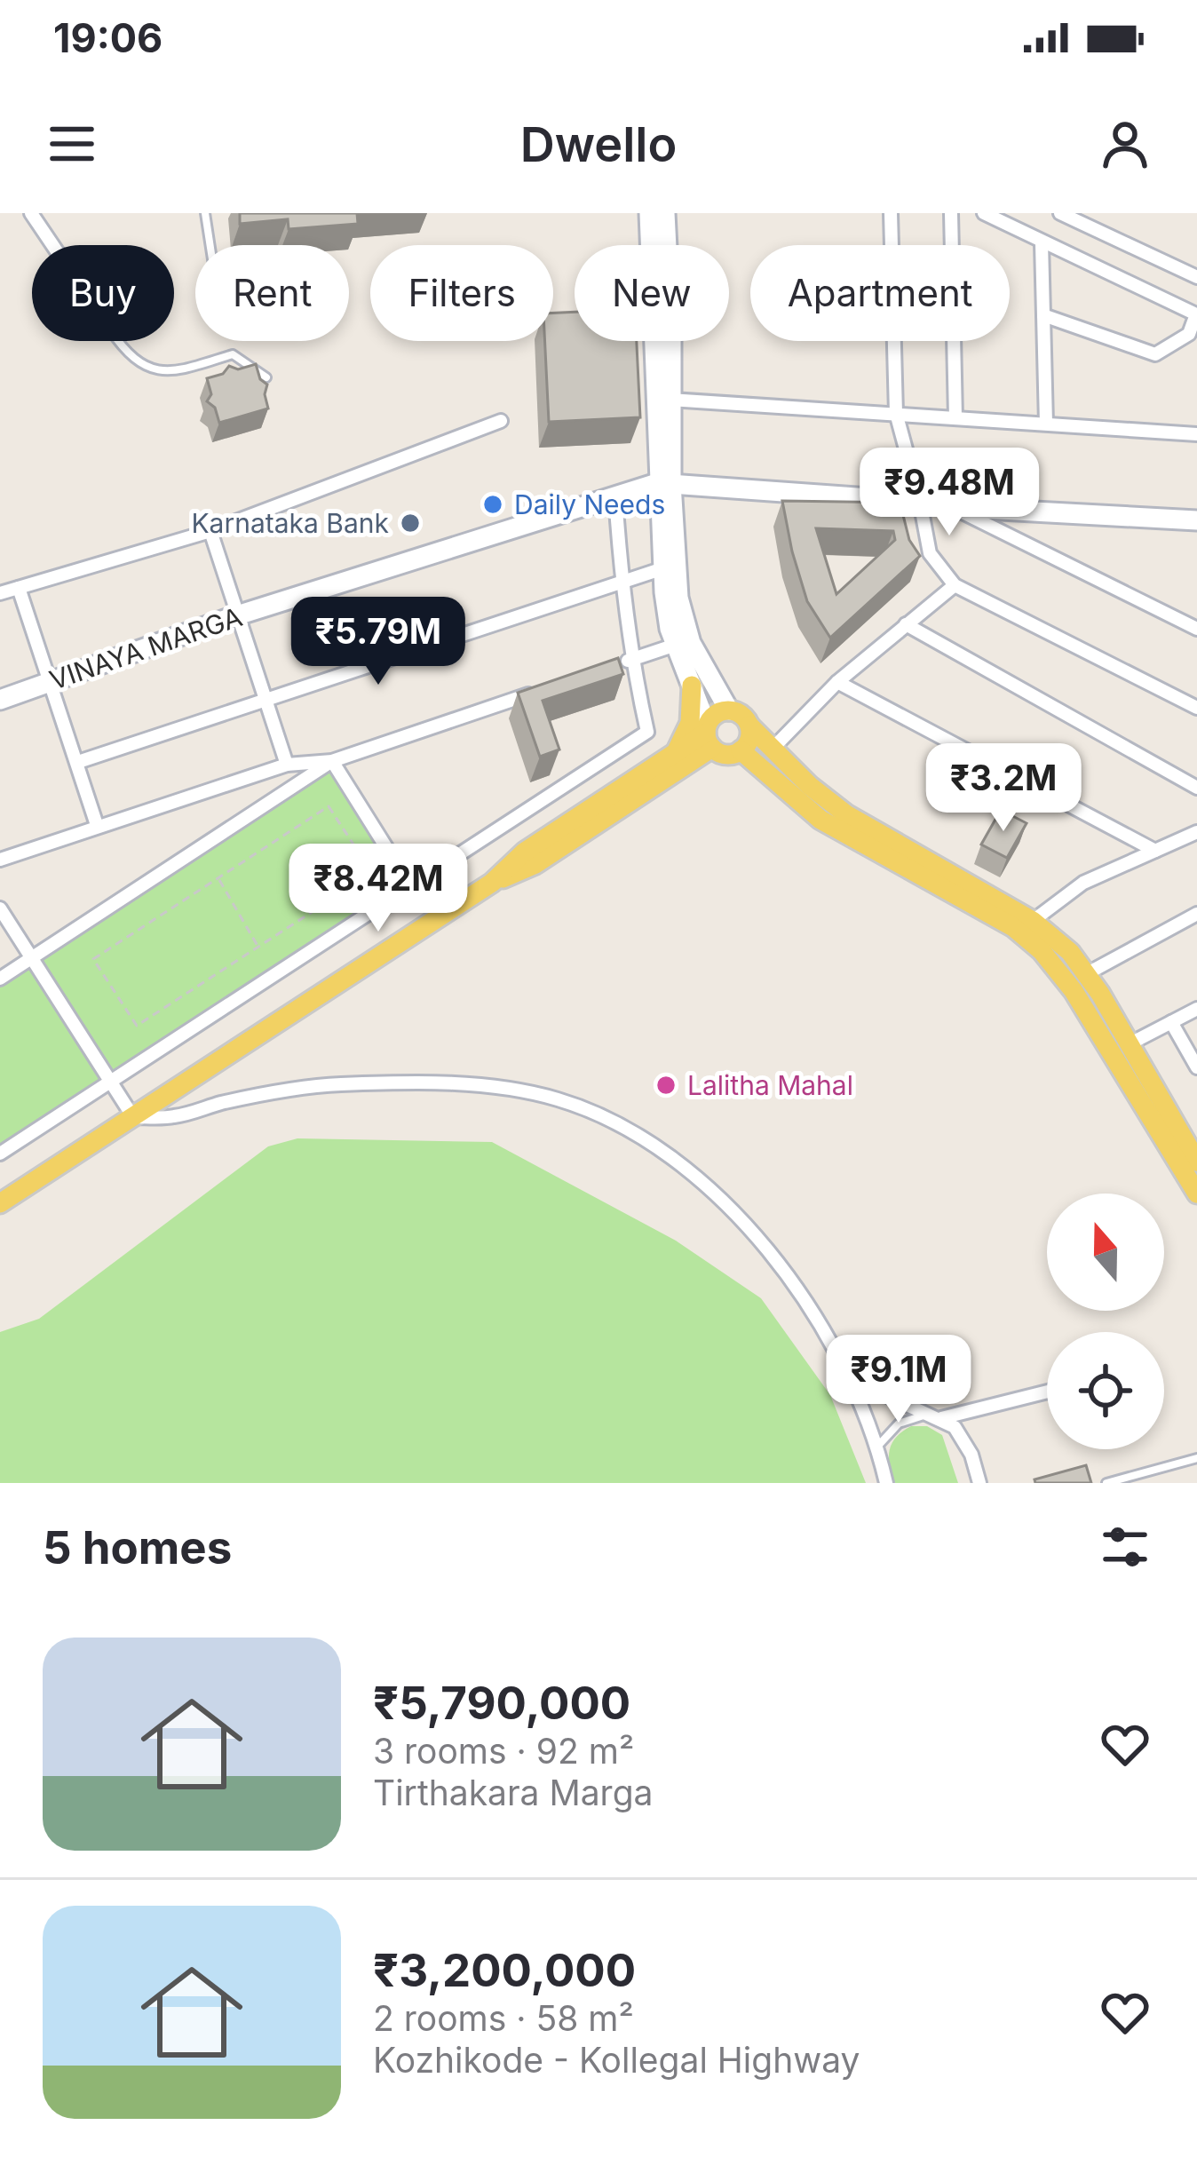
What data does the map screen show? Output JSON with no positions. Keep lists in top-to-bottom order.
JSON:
{
  "streets": {
    "street": ["VINAYA MARGA"]
  },
  "places": ["Daily Needs", "Karnataka Bank", "Lalitha Mahal"],
  "north": "top",
  "page": {
    "status": "19:06",
    "header": "Dwello",
    "chip": [
      "Buy",
      "Rent",
      "Filters",
      "New",
      "Apartment"
    ],
    "price": [
      "₹9.48M",
      "₹5.79M",
      "₹3.2M",
      "₹8.42M",
      "₹9.1M"
    ],
    "heading": "5 homes",
    "list": [
      {
        "name": "₹5,790,000",
        "note": "3 rooms · 92 m² · Tirthakara Marga"
      },
      {
        "name": "₹3,200,000",
        "note": "2 rooms · 58 m² · Kozhikode - Kollegal Highway"
      }
    ]
  }
}
